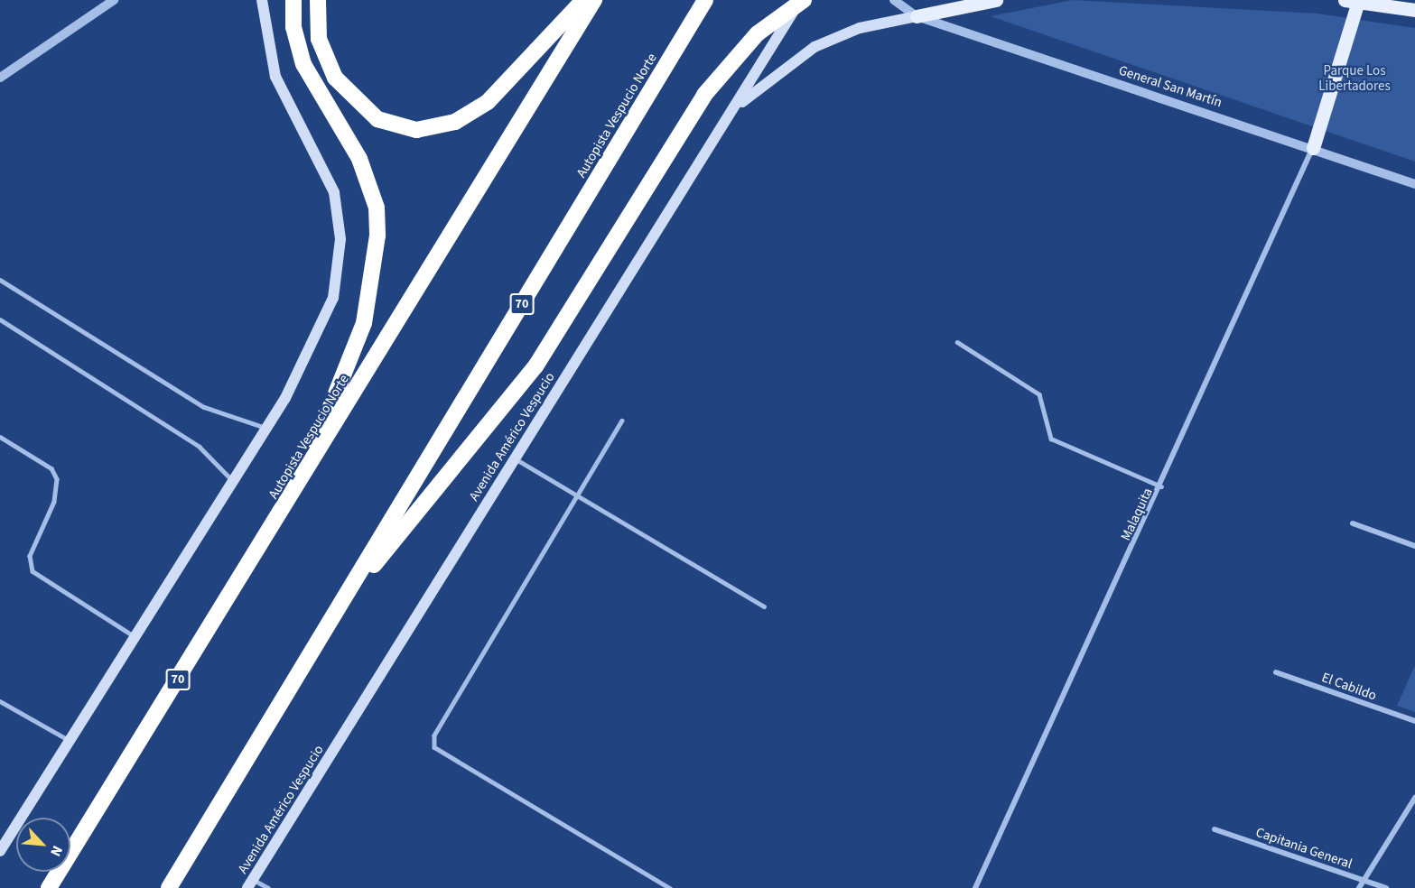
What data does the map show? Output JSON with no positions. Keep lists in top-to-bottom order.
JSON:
{
  "streets": {
    "highway": ["Autopista Vespucio Norte", "70"],
    "main road": ["Avenida Américo Vespucio"],
    "street": [
      "General San Martín",
      "Malaquita",
      "El Cabildo",
      "Capitania General"
    ]
  },
  "crossings": [
    ["General San Martín", "Malaquita"]
  ],
  "parks": ["Parque Los Libertadores"],
  "north": "bottom right"
}
